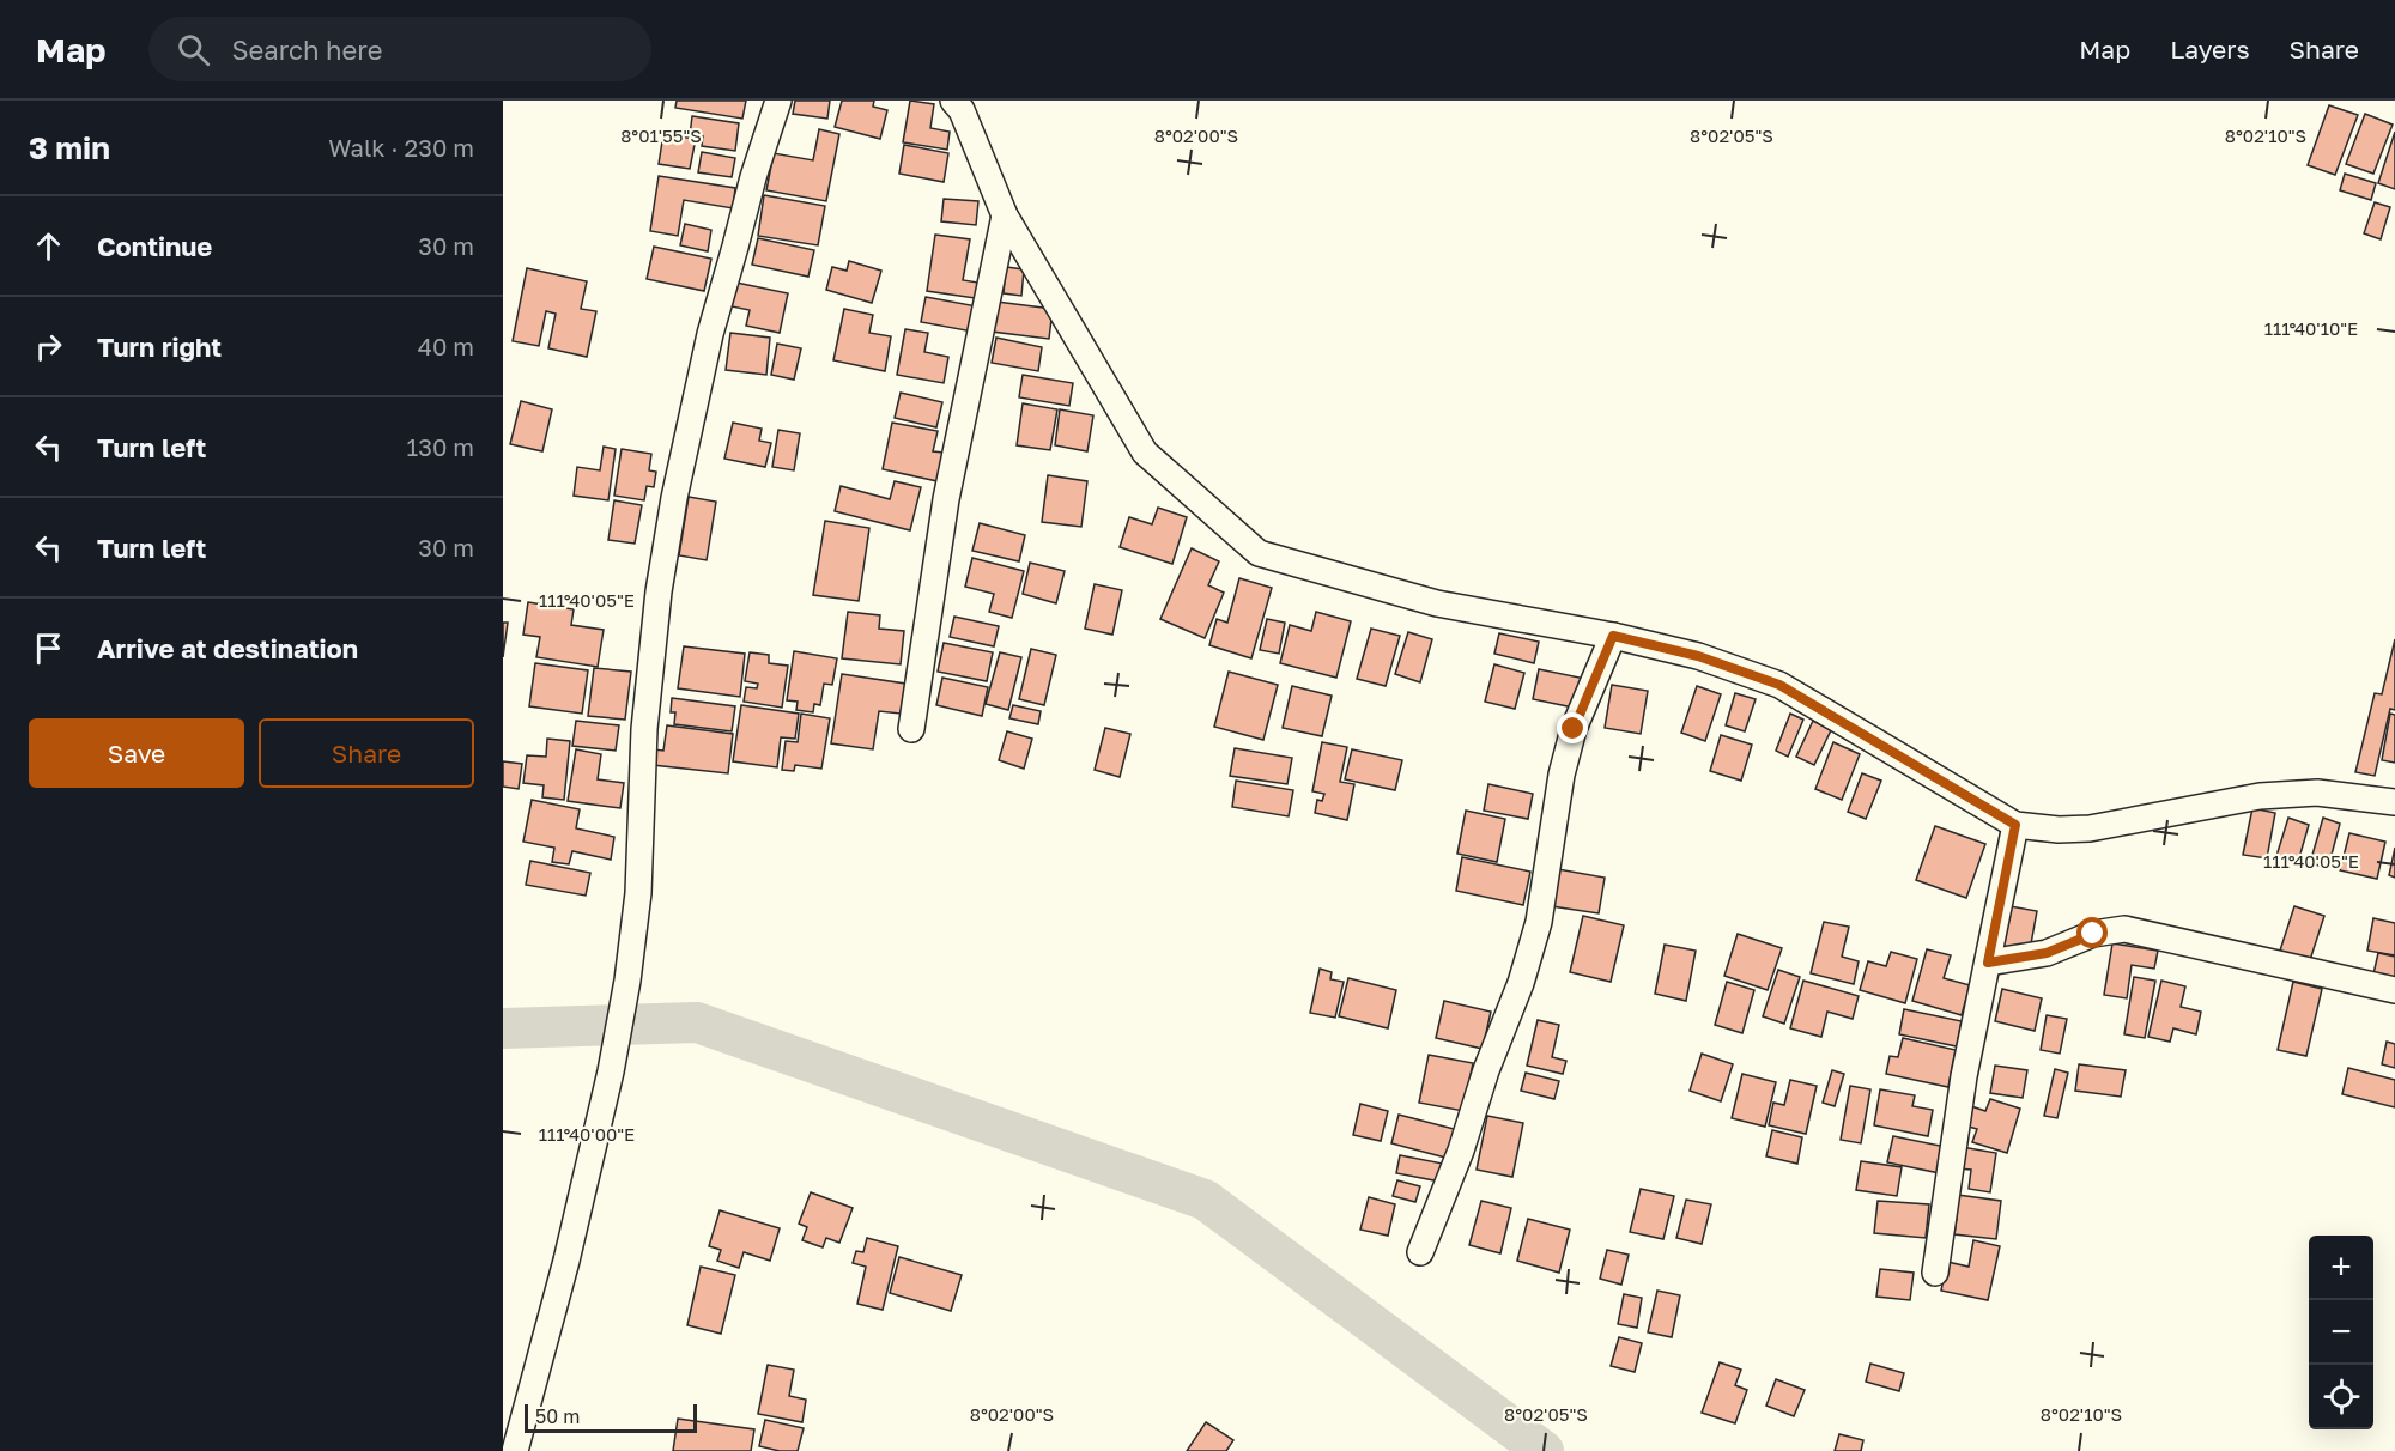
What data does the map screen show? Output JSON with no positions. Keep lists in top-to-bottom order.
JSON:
{
  "scale_bar": "50 m",
  "page": {
    "header": "Map",
    "search": "Search here",
    "nav": ["Map", "Layers", "Share"],
    "heading": ["3 min", "Walk · 230 m"],
    "list": [
      ["Continue", "30 m"],
      ["Turn right", "40 m"],
      ["Turn left", "130 m"],
      ["Turn left", "30 m"],
      "Arrive at destination"
    ],
    "buttons": ["Save", "Share"],
    "map_buttons": ["+", "−"],
    "scale": "50 m"
  },
  "coordinates": [
    "8°01'55\"S",
    "8°02'00\"S",
    "8°02'05\"S",
    "8°02'10\"S",
    "111°40'10\"E",
    "111°40'05\"E",
    "111°40'00\"E"
  ]
}
